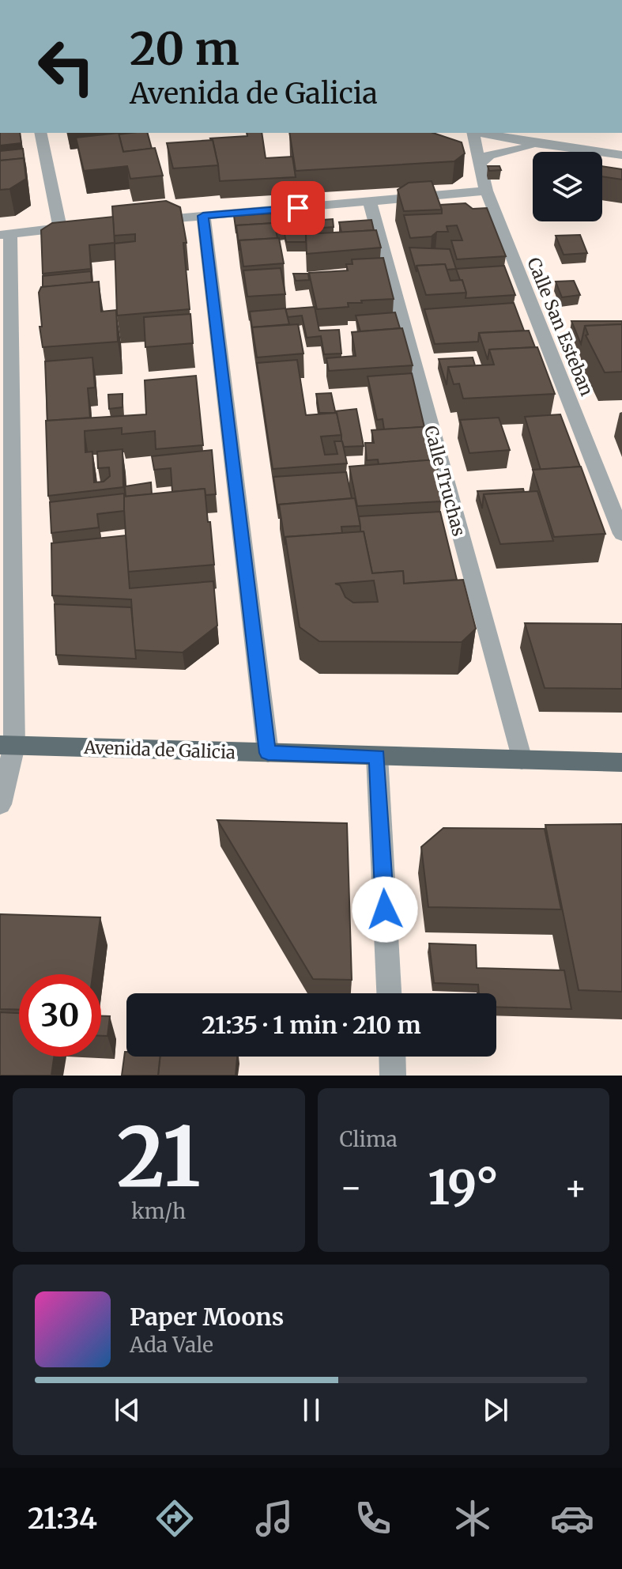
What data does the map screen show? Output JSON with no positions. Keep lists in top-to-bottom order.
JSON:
{
  "streets": {
    "main road": ["Avenida de Galicia"],
    "street": ["Calle San Esteban", "Calle Truchas"]
  },
  "crossings": [
    ["Calle Truchas", "Avenida de Galicia"]
  ],
  "page": {
    "turn": ["20 m", "Avenida de Galicia"],
    "limit": "30",
    "trip": "21:35 · 1 min · 210 m",
    "tile": [
      ["21", "km/h"],
      "Clima"
    ],
    "heat": ["−", "19°", "+"],
    "song": ["Paper Moons", "Ada Vale"],
    "tabs": "21:34"
  }
}
